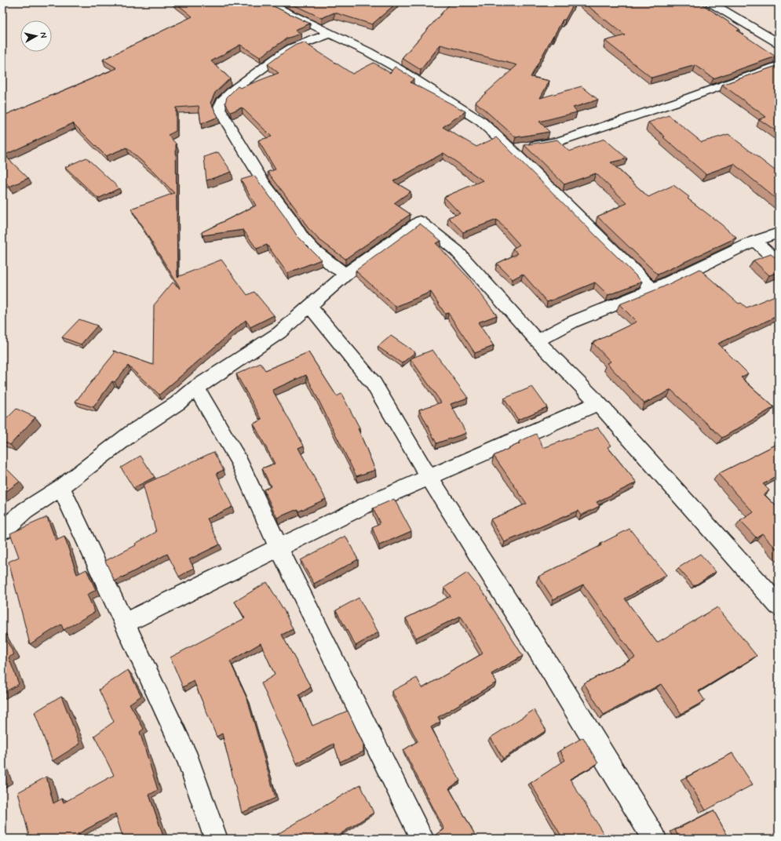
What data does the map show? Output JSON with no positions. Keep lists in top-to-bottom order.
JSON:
{
  "north": "right"
}
